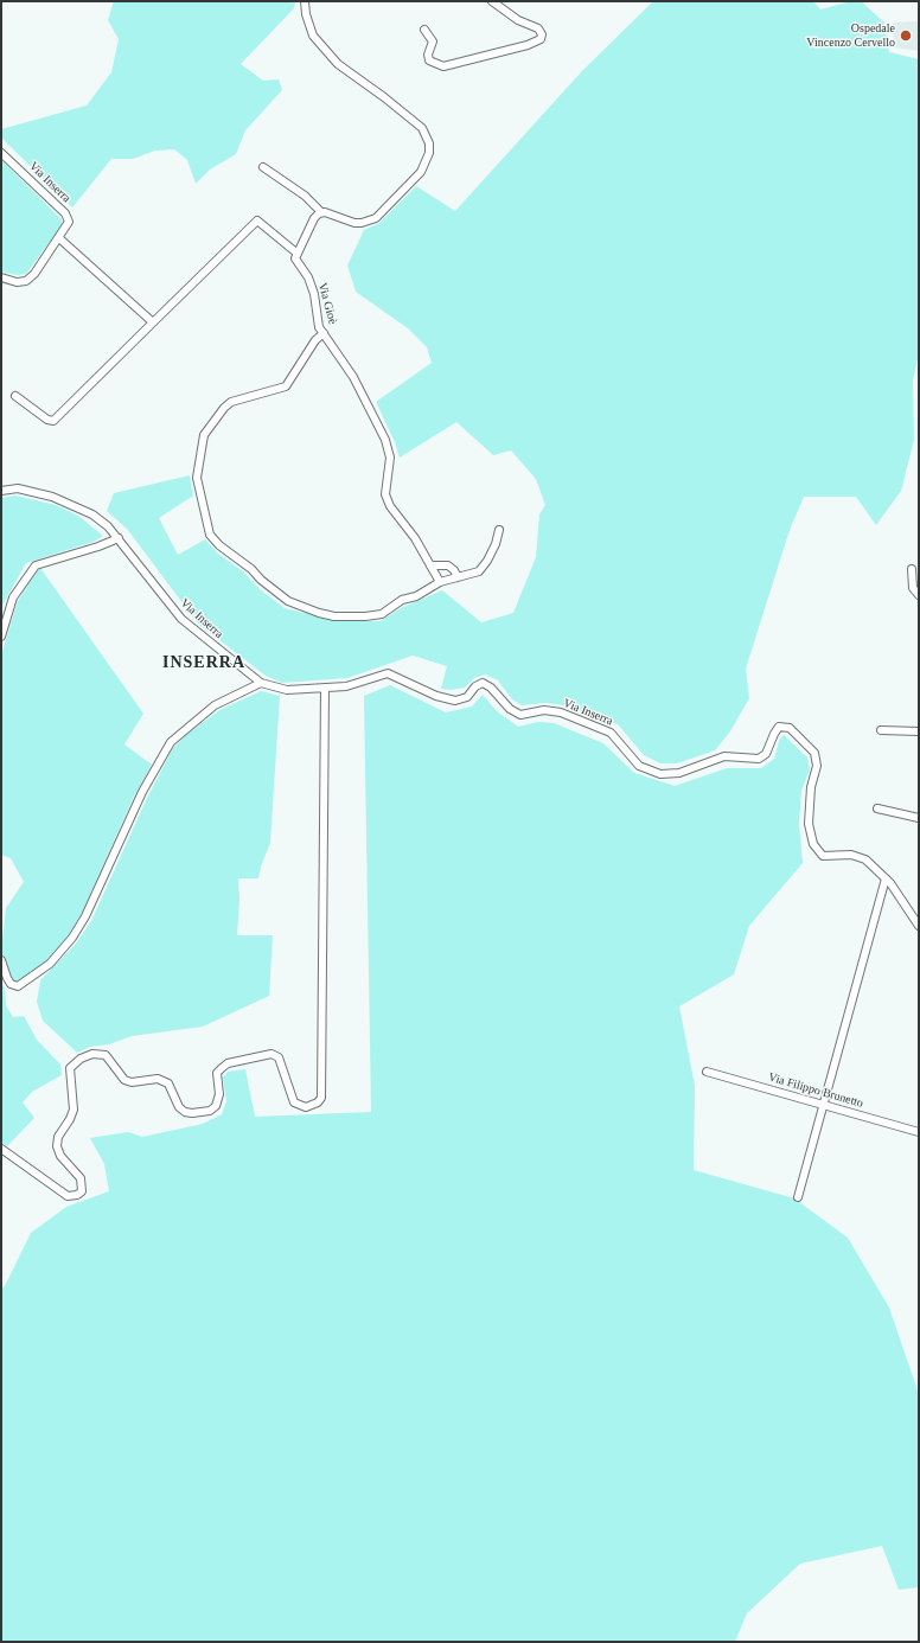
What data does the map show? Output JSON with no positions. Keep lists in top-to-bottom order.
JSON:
{
  "streets": {
    "street": ["Via Inserra", "Via Gioè", "Via Filippo Brunetto"]
  },
  "districts": ["INSERRA"],
  "places": ["Ospedale Vincenzo Cervello"]
}
